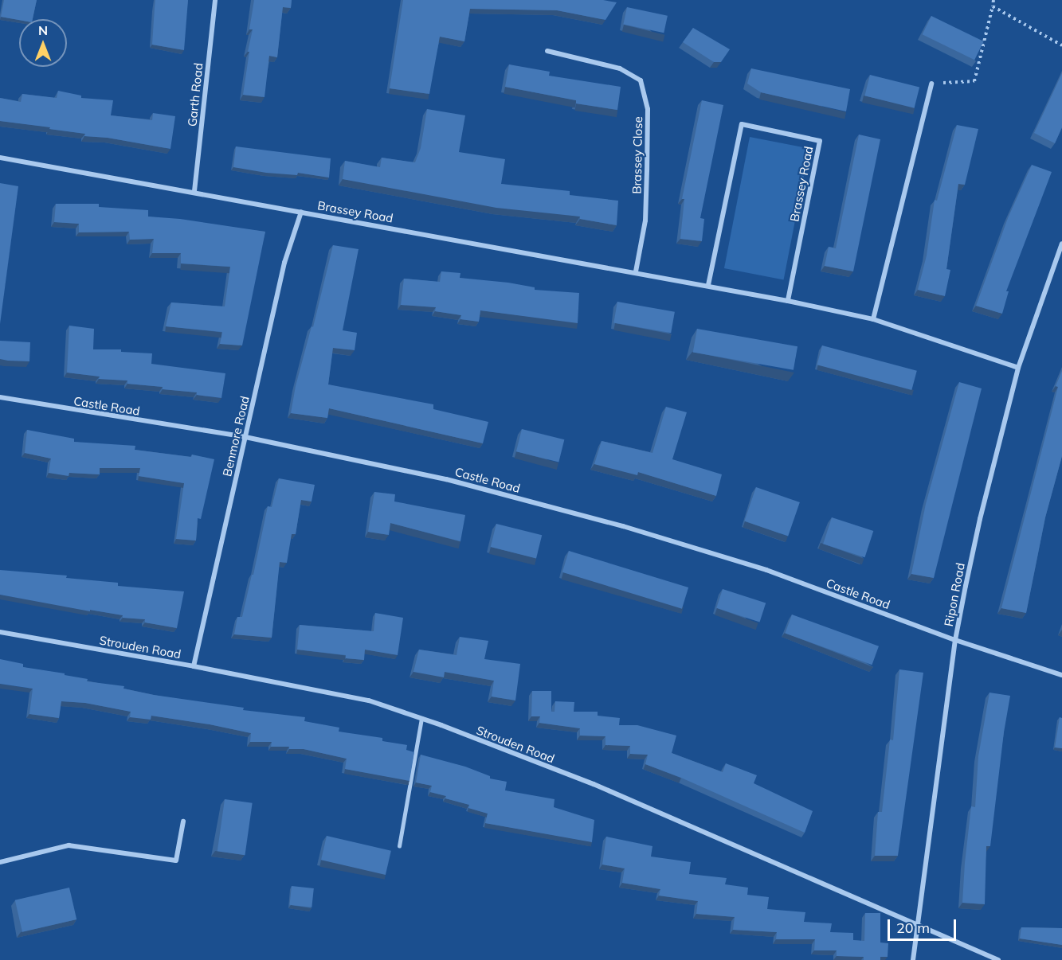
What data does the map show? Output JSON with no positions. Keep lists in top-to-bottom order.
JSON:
{
  "streets": {
    "street": [
      "Garth Road",
      "Brassey Close",
      "Brassey Road",
      "Castle Road",
      "Benmore Road",
      "Ripon Road",
      "Strouden Road"
    ]
  },
  "crossings": [
    ["Garth Road", "Brassey Road"],
    ["Brassey Close", "Brassey Road"],
    ["Brassey Road", "Benmore Road"],
    ["Brassey Road", "Ripon Road"],
    ["Castle Road", "Benmore Road"],
    ["Castle Road", "Ripon Road"],
    ["Benmore Road", "Strouden Road"],
    ["Ripon Road", "Strouden Road"]
  ],
  "scale_bar": "20 m",
  "north": "top"
}
